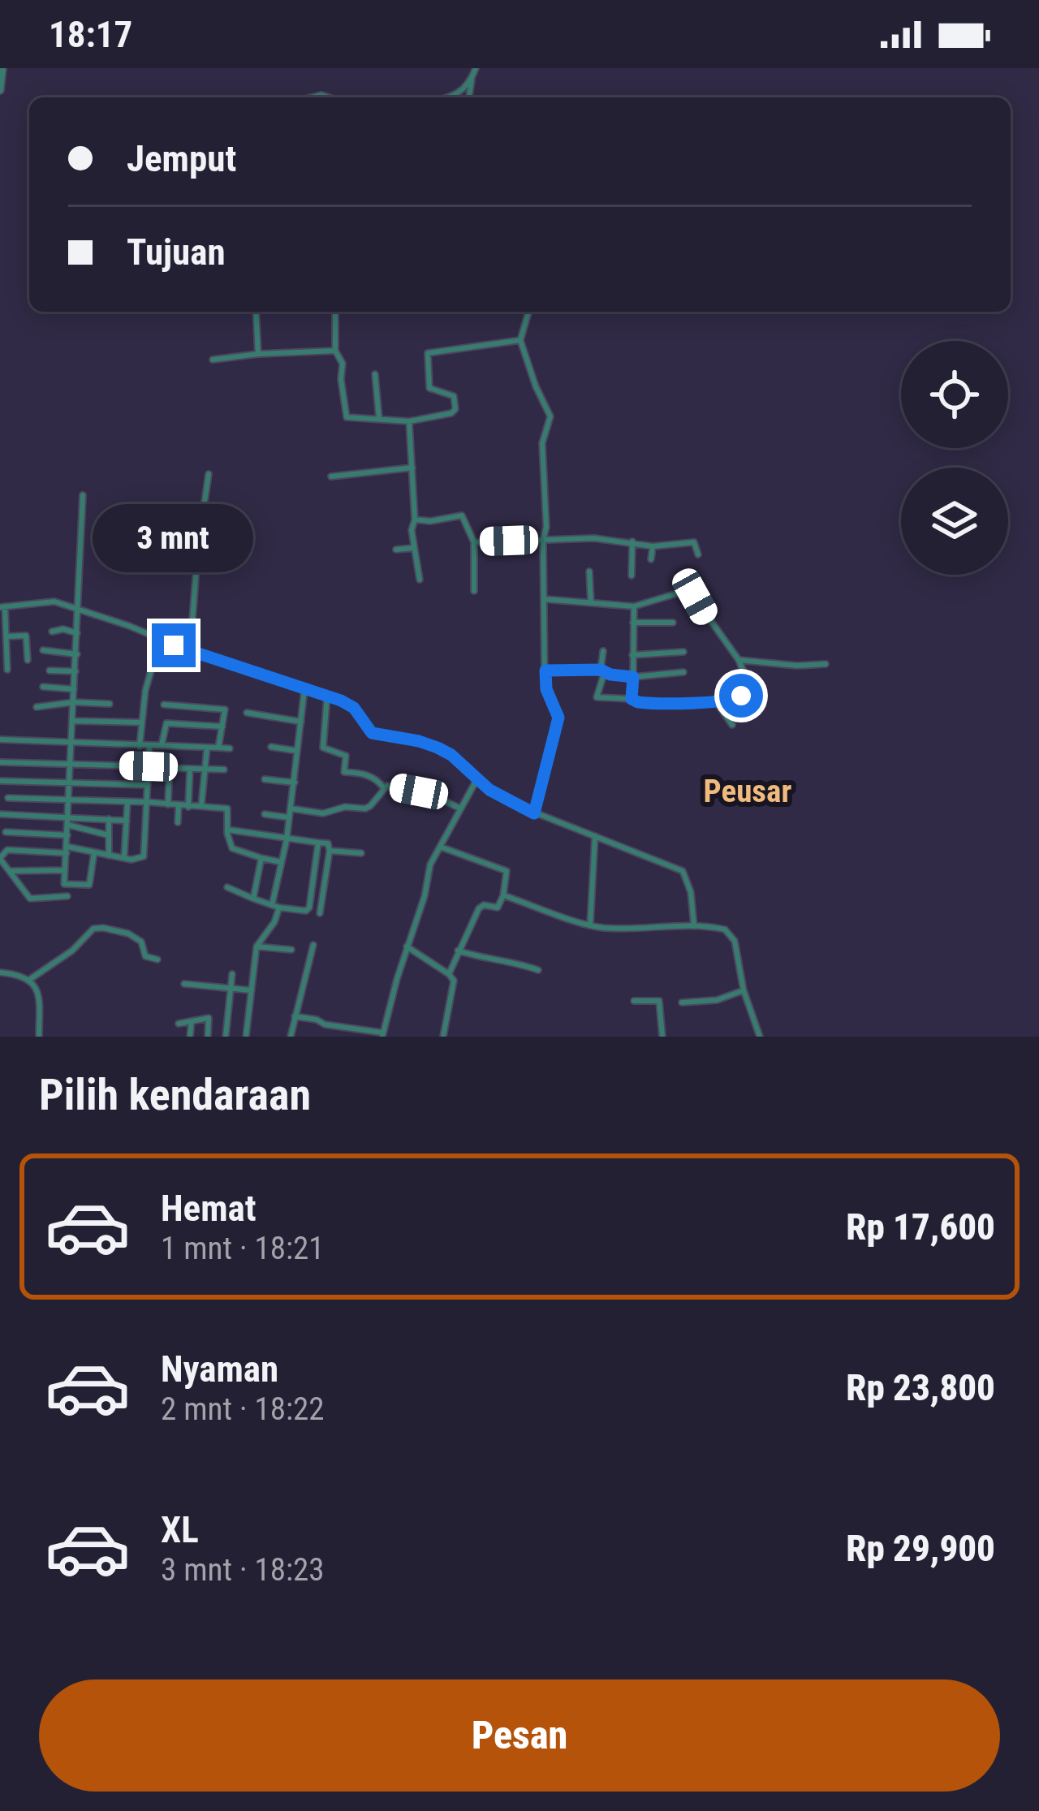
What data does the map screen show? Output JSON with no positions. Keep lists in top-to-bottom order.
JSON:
{
  "districts": ["Peusar"],
  "page": {
    "status": "18:17",
    "banner": ["Jemput", "Tujuan"],
    "bubble": "3 mnt",
    "heading": "Pilih kendaraan",
    "list": [
      {
        "name": "Hemat",
        "note": "1 mnt · 18:21",
        "value": "Rp 17,600"
      },
      {
        "name": "Nyaman",
        "note": "2 mnt · 18:22",
        "value": "Rp 23,800"
      },
      {
        "name": "XL",
        "note": "3 mnt · 18:23",
        "value": "Rp 29,900"
      }
    ],
    "buttons": "Pesan"
  }
}
